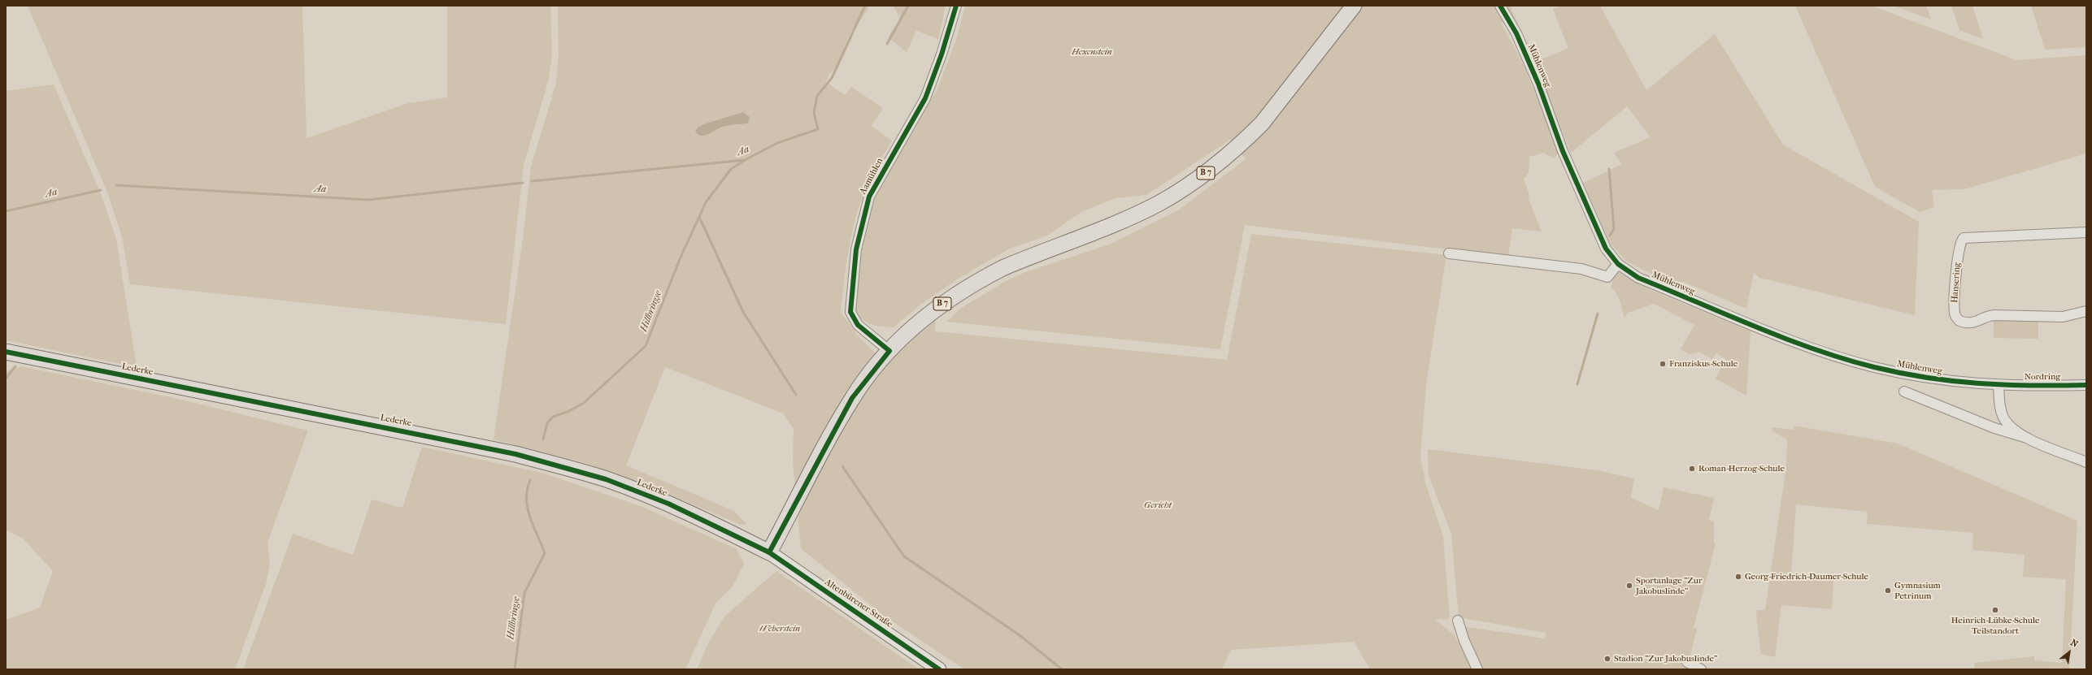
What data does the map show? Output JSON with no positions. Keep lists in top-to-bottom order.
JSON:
{
  "streets": {
    "main road": ["B 7", "Lederke"],
    "street": [
      "Mühlenweg",
      "Aamühlen",
      "Hansering",
      "Nordring",
      "Altenbürener Straße"
    ]
  },
  "crossings": [
    ["Mühlenweg", "Nordring"],
    ["B 7", "Aamühlen"],
    ["B 7", "Lederke"],
    ["B 7", "Altenbürener Straße"],
    ["Lederke", "Altenbürener Straße"]
  ],
  "water": ["Aa", "Hillbringse"],
  "parks": ["Hexenstein", "Gericht", "Weberstein"],
  "places": [
    "Franziskus-Schule",
    "Roman-Herzog-Schule",
    "Georg-Friedrich-Daumer-Schule",
    "Sportanlage \"Zur Jakobuslinde\"",
    "Gymnasium Petrinum",
    "Heinrich-Lübke-Schule Teilstandort",
    "Stadion \"Zur Jakobuslinde\""
  ],
  "north": "top right"
}
